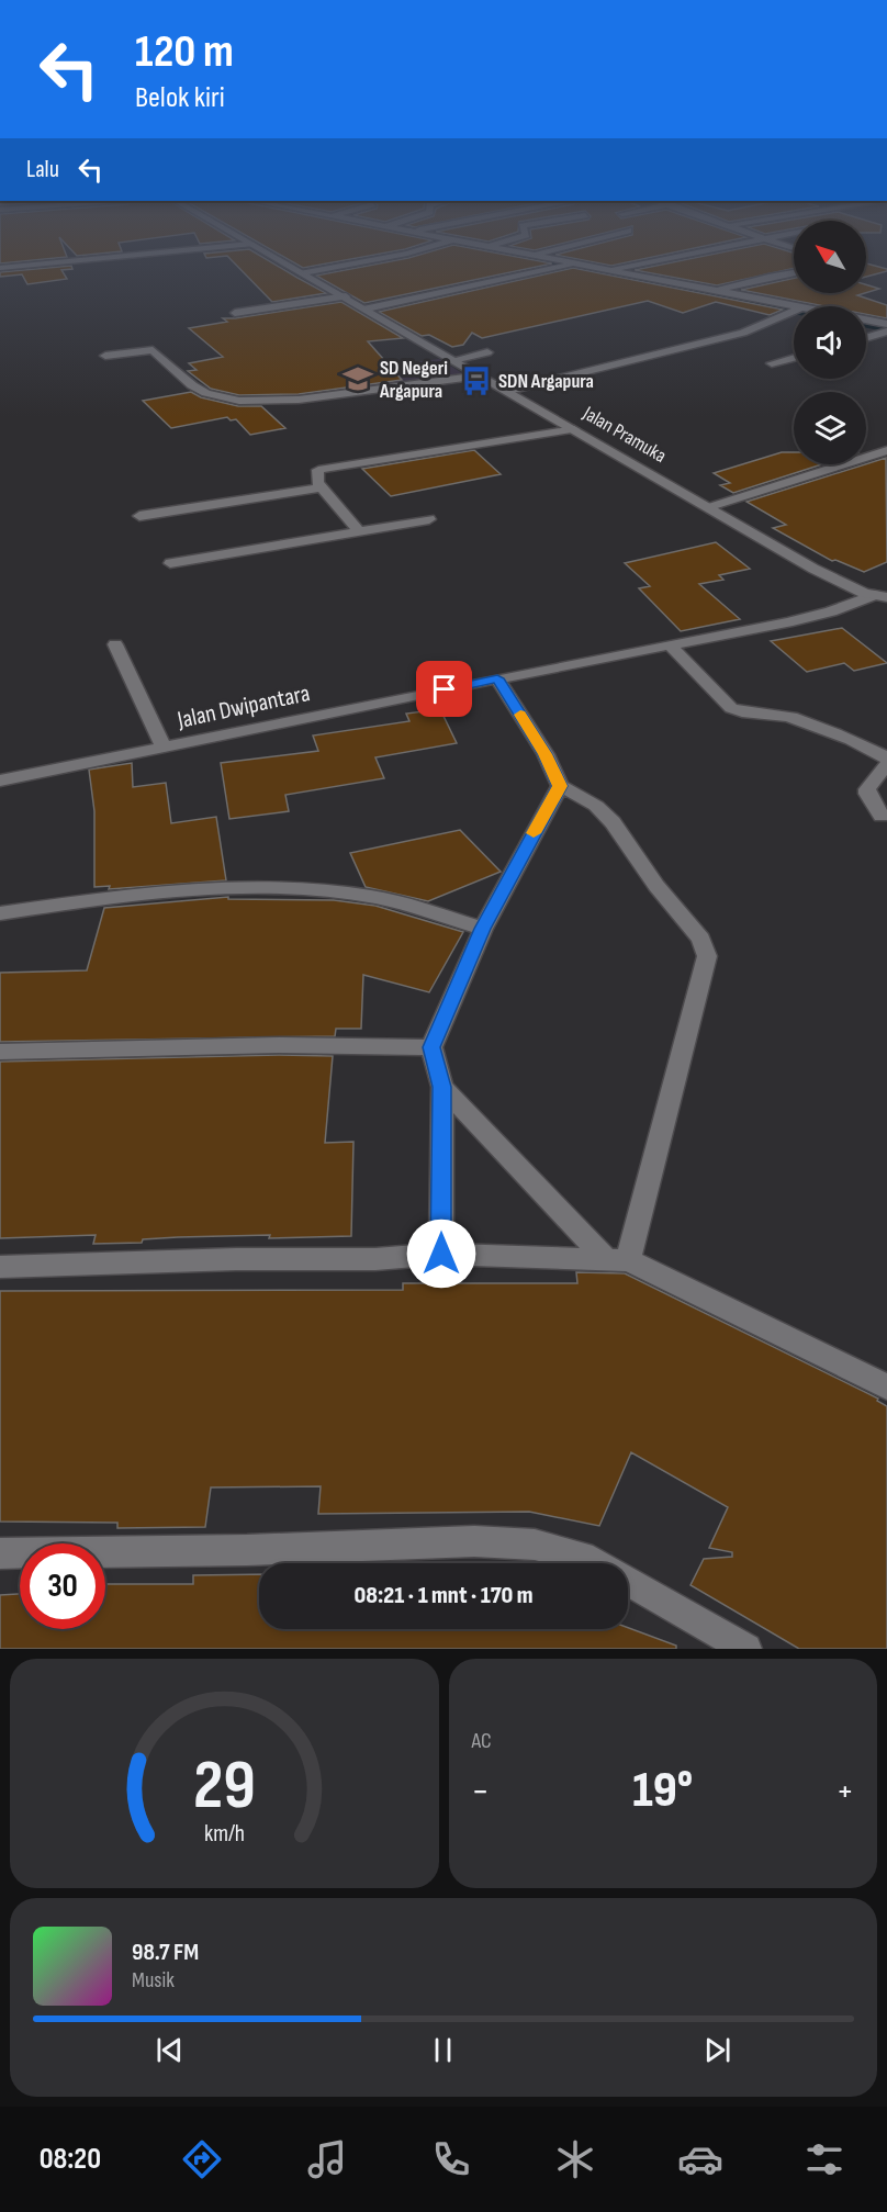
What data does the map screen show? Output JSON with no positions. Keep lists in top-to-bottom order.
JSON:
{
  "streets": {
    "street": ["Jalan Pramuka", "Jalan Dwipantara"]
  },
  "crossings": [
    ["Jalan Pramuka", "Jalan Dwipantara"]
  ],
  "places": {
    "school or university": ["SD Negeri Argapura"],
    "bus stop": ["SDN Argapura"]
  },
  "north": "top left",
  "page": {
    "turn": ["120 m", "Belok kiri"],
    "then": "Lalu",
    "limit": "30",
    "trip": "08:21 · 1 mnt · 170 m",
    "tile": "AC",
    "heat": ["−", "19°", "+"],
    "song": ["98.7 FM", "Musik"],
    "tabs": "08:20",
    "gauge": ["29", "km/h"]
  }
}
